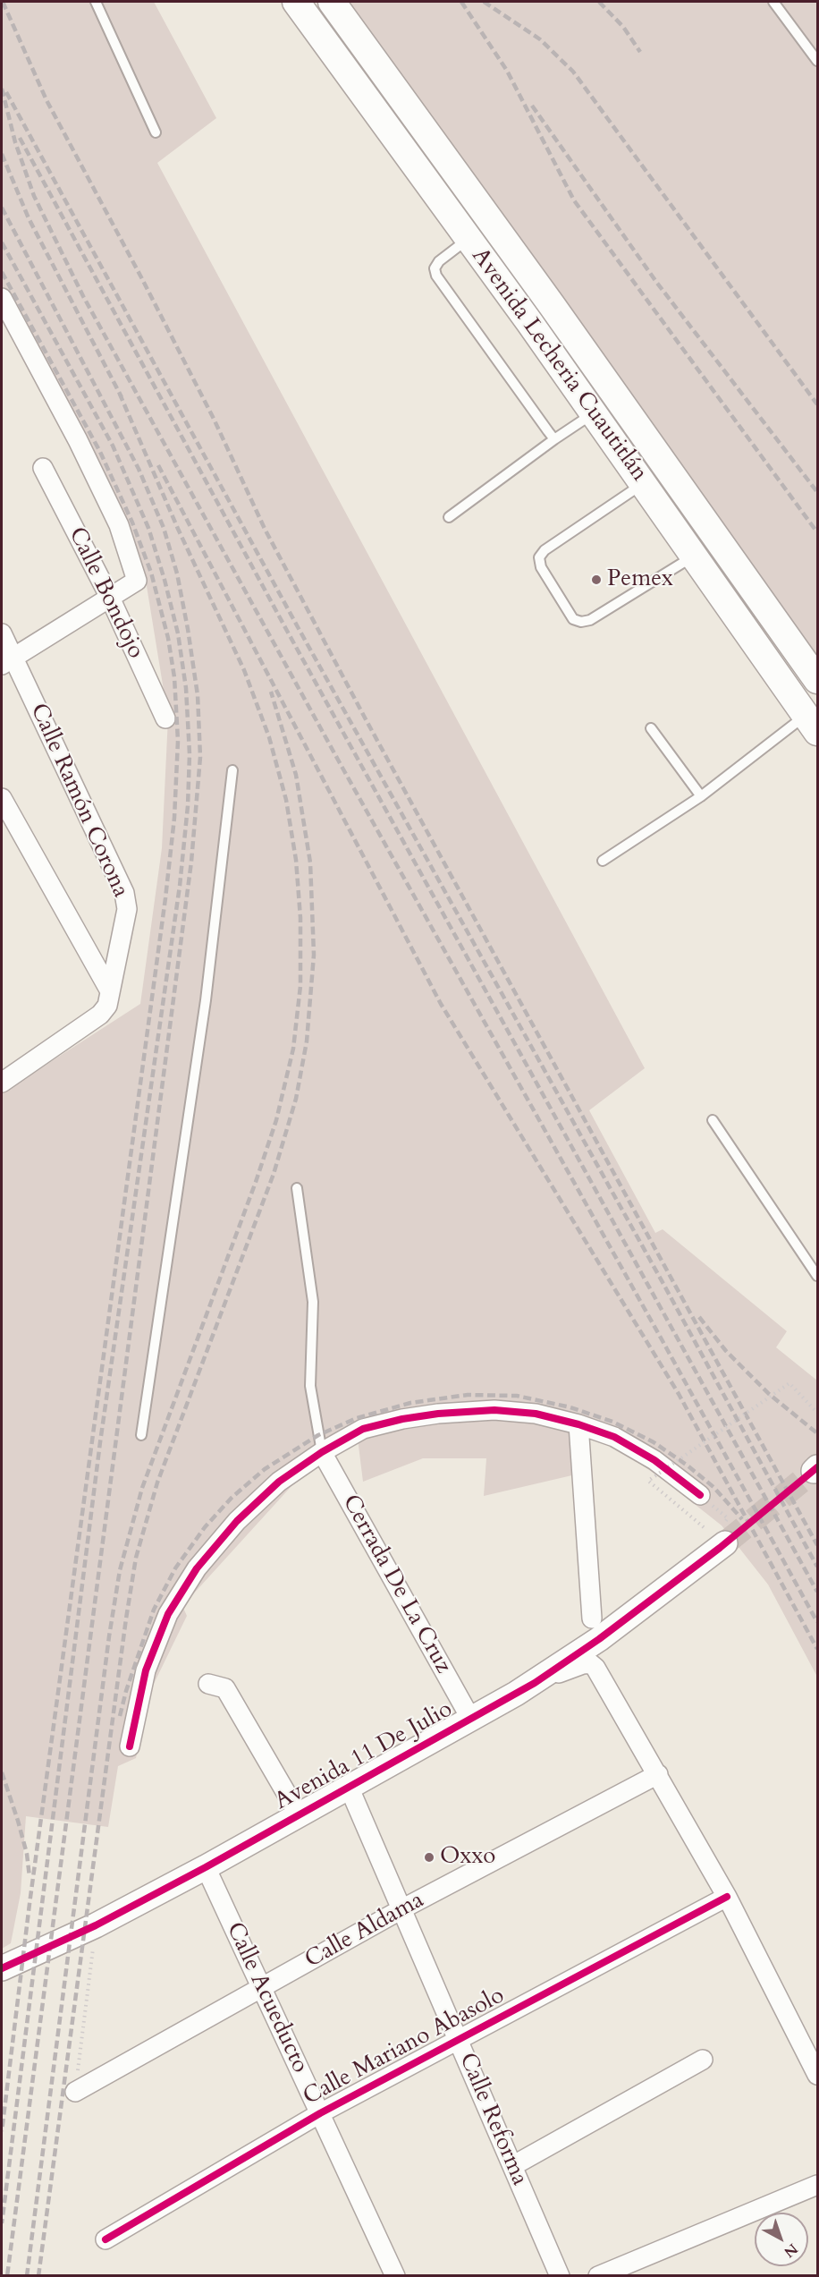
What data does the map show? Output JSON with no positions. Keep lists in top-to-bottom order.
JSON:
{
  "streets": {
    "main road": ["Avenida Lecheria Cuautitlán"],
    "street": [
      "Calle Bondojo",
      "Calle Ramón Corona",
      "Cerrada De La Cruz",
      "Avenida 11 De Julio",
      "Calle Aldama",
      "Calle Acueducto",
      "Calle Mariano Abasolo",
      "Calle Reforma"
    ]
  },
  "crossings": [
    ["Cerrada De La Cruz", "Avenida 11 De Julio"],
    ["Avenida 11 De Julio", "Calle Acueducto"],
    ["Avenida 11 De Julio", "Calle Reforma"],
    ["Calle Aldama", "Calle Acueducto"],
    ["Calle Aldama", "Calle Reforma"],
    ["Calle Acueducto", "Calle Mariano Abasolo"],
    ["Calle Mariano Abasolo", "Calle Reforma"]
  ],
  "places": ["Pemex", "Oxxo"],
  "north": "bottom right"
}
